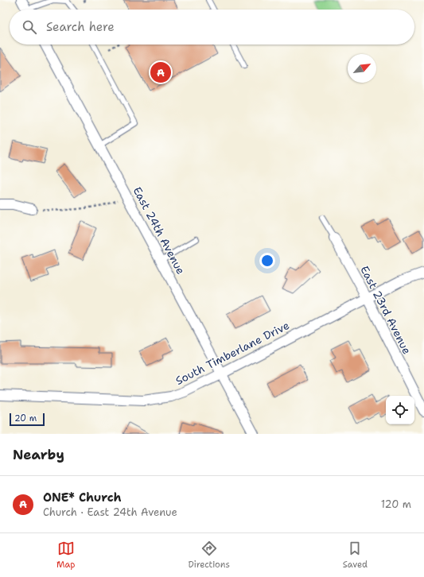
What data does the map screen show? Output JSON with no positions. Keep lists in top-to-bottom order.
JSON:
{
  "streets": {
    "street": ["East 24th Avenue", "East 23rd Avenue", "South Timberlane Drive"]
  },
  "crossings": [
    ["East 24th Avenue", "South Timberlane Drive"],
    ["East 23rd Avenue", "South Timberlane Drive"]
  ],
  "scale_bar": "20 m",
  "north": "top right",
  "page": {
    "search": "Search here",
    "pins": "A",
    "scale": "20 m",
    "heading": "Nearby",
    "list": [
      {
        "mark": "A",
        "name": "ONE* Church",
        "note": "Church · East 24th Avenue",
        "value": "120 m"
      }
    ],
    "nav": ["Map", "Directions", "Saved"]
  }
}
